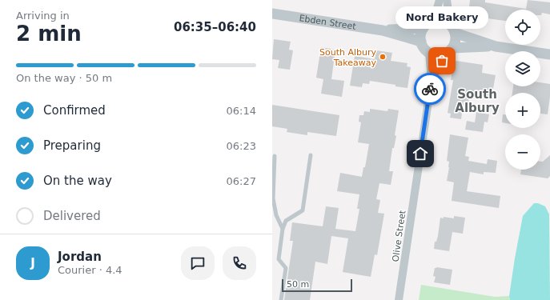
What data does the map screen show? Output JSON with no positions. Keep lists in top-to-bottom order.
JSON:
{
  "streets": {
    "street": ["Ebden Street", "Olive Street"]
  },
  "crossings": [
    ["Ebden Street", "Olive Street"]
  ],
  "districts": ["South Albury"],
  "places": ["South Albury Takeaway", "Nord Bakery"],
  "scale_bar": "50 m",
  "page": {
    "heading": ["2 min", "Arriving in", "06:35–06:40"],
    "panel": ["Jordan", "Courier · 4.4"],
    "bubble": "Nord Bakery",
    "map_buttons": ["+", "−"],
    "bar": "On the way · 50 m",
    "list": [
      ["Confirmed", "06:14"],
      ["Preparing", "06:23"],
      ["On the way", "06:27"],
      "Delivered"
    ],
    "round": "J",
    "scale": "50 m"
  }
}
